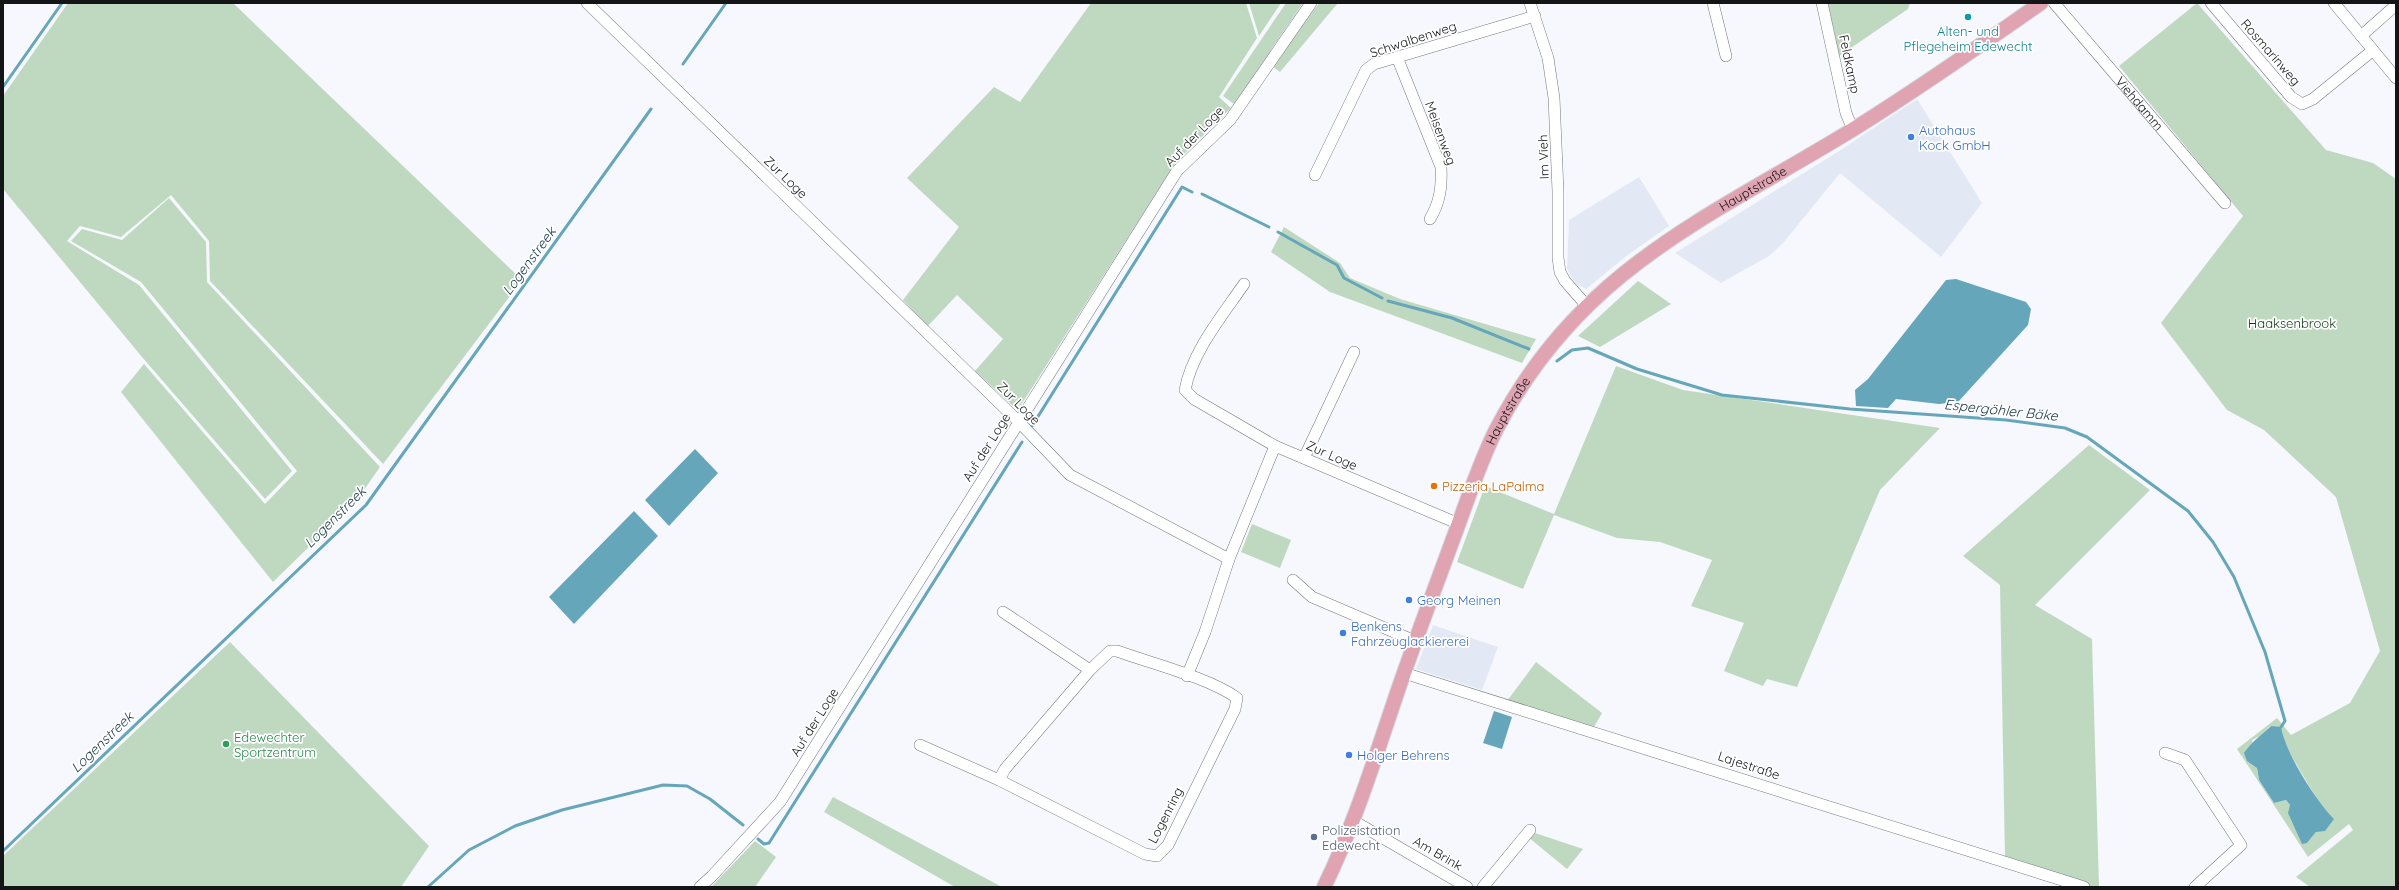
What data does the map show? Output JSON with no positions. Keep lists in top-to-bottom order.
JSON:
{
  "streets": {
    "main road": ["Hauptstraße"],
    "street": [
      "Schwalbenweg",
      "Rosmarinweg",
      "Feldkamp",
      "Viehdamm",
      "Meisenweg",
      "Auf der Loge",
      "Im Vieh",
      "Zur Loge",
      "Lajestraße",
      "Logenring",
      "Am Brink"
    ]
  },
  "crossings": [
    ["Schwalbenweg", "Meisenweg"],
    ["Schwalbenweg", "Im Vieh"],
    ["Feldkamp", "Hauptstraße"],
    ["Auf der Loge", "Zur Loge"],
    ["Im Vieh", "Hauptstraße"],
    ["Zur Loge", "Hauptstraße"],
    ["Hauptstraße", "Lajestraße"],
    ["Hauptstraße", "Am Brink"]
  ],
  "water": ["Logenstreek", "Espergöhler Bäke"],
  "parks": ["Haaksenbrook"],
  "places": [
    "Alten- und Pflegeheim Edewecht",
    "Autohaus Kock GmbH",
    "Pizzeria LaPalma",
    "Georg Meinen",
    "Benkens Fahrzeuglackiererei",
    "Edewechter Sportzentrum",
    "Holger Behrens",
    "Polizeistation Edewecht"
  ]
}
